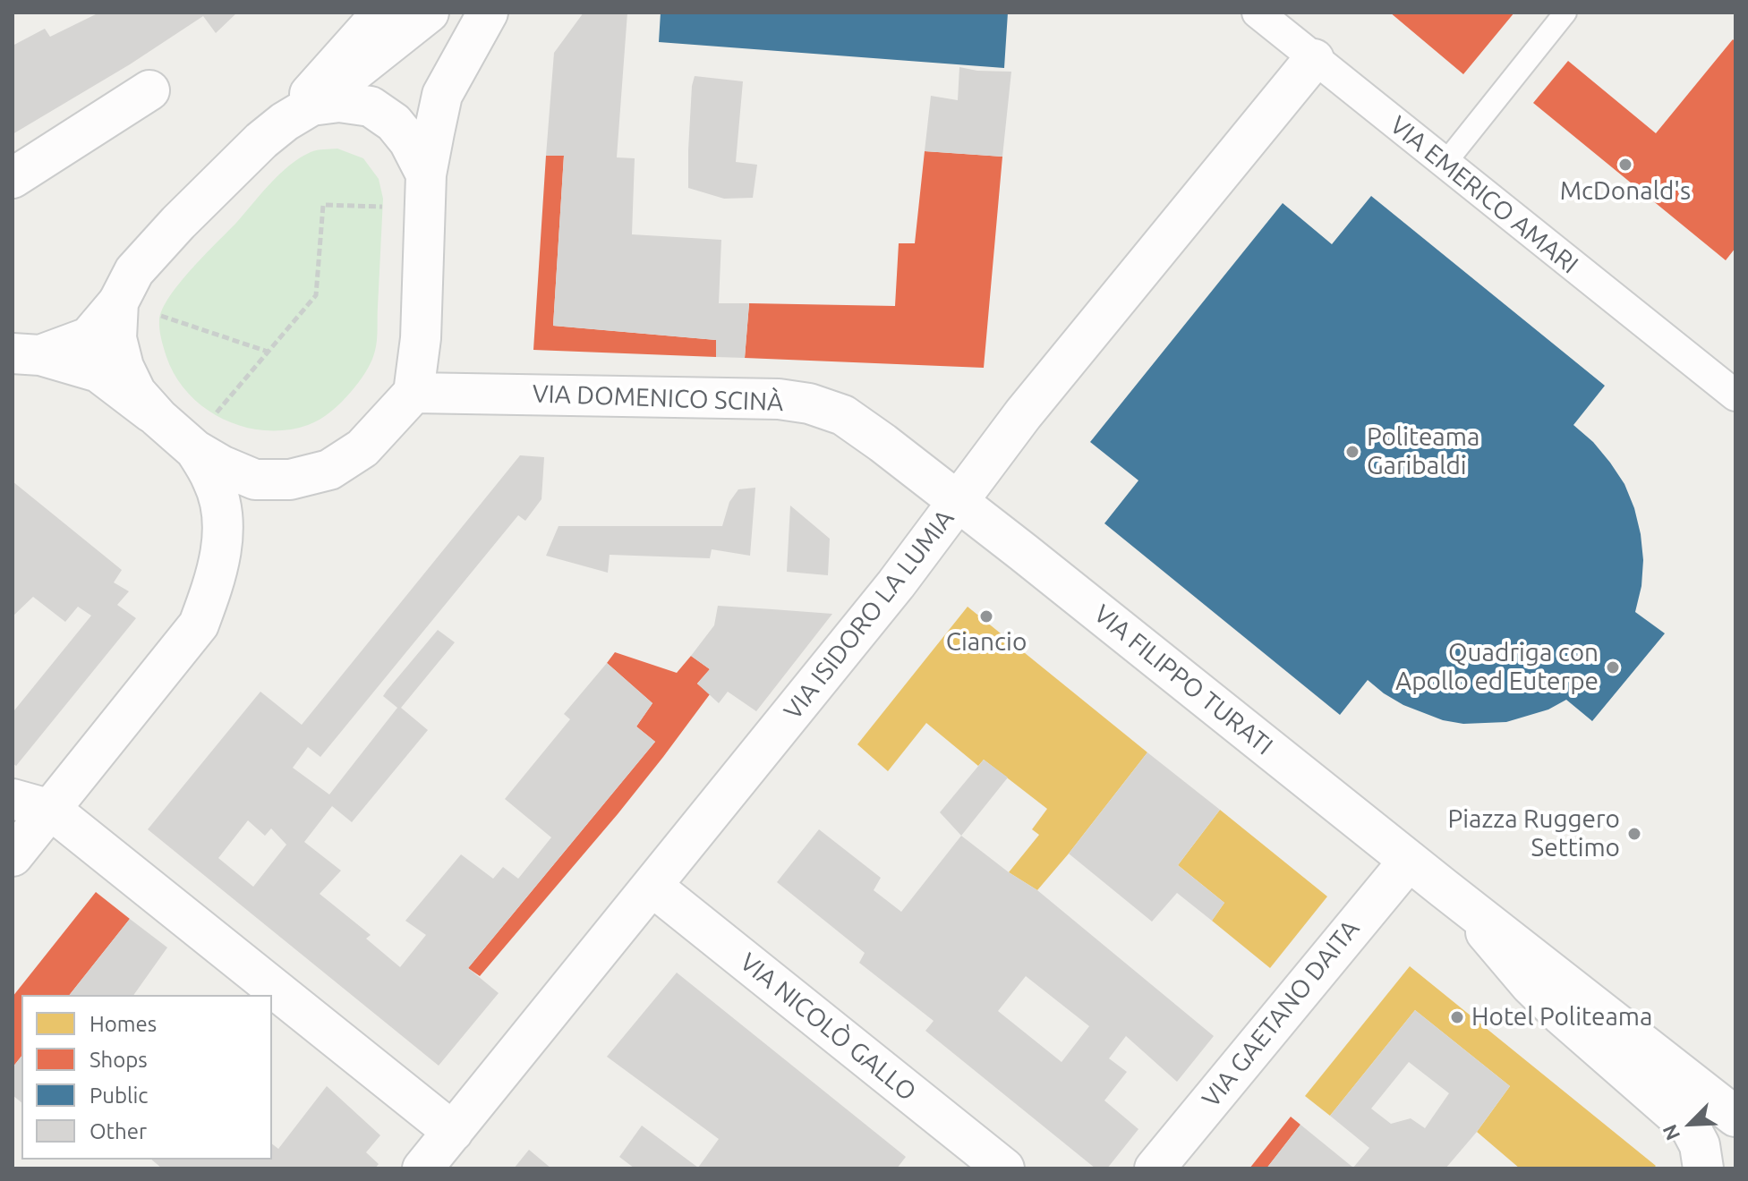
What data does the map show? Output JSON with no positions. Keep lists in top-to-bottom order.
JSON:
{
  "streets": {
    "street": [
      "VIA EMERICO AMARI",
      "VIA DOMENICO SCINÀ",
      "VIA ISIDORO LA LUMIA",
      "VIA FILIPPO TURATI",
      "VIA GAETANO DAITA",
      "VIA NICOLÒ GALLO"
    ]
  },
  "crossings": [
    ["VIA EMERICO AMARI", "VIA ISIDORO LA LUMIA"],
    ["VIA DOMENICO SCINÀ", "VIA ISIDORO LA LUMIA"],
    ["VIA DOMENICO SCINÀ", "VIA FILIPPO TURATI"],
    ["VIA ISIDORO LA LUMIA", "VIA FILIPPO TURATI"],
    ["VIA ISIDORO LA LUMIA", "VIA NICOLÒ GALLO"],
    ["VIA FILIPPO TURATI", "VIA GAETANO DAITA"]
  ],
  "places": [
    "McDonald's",
    "Politeama Garibaldi",
    "Ciancio",
    "Quadriga con Apollo ed Euterpe",
    "Piazza Ruggero Settimo",
    "Hotel Politeama"
  ],
  "legend": [
    "Homes",
    "Shops",
    "Public",
    "Other"
  ],
  "north": "bottom left"
}
